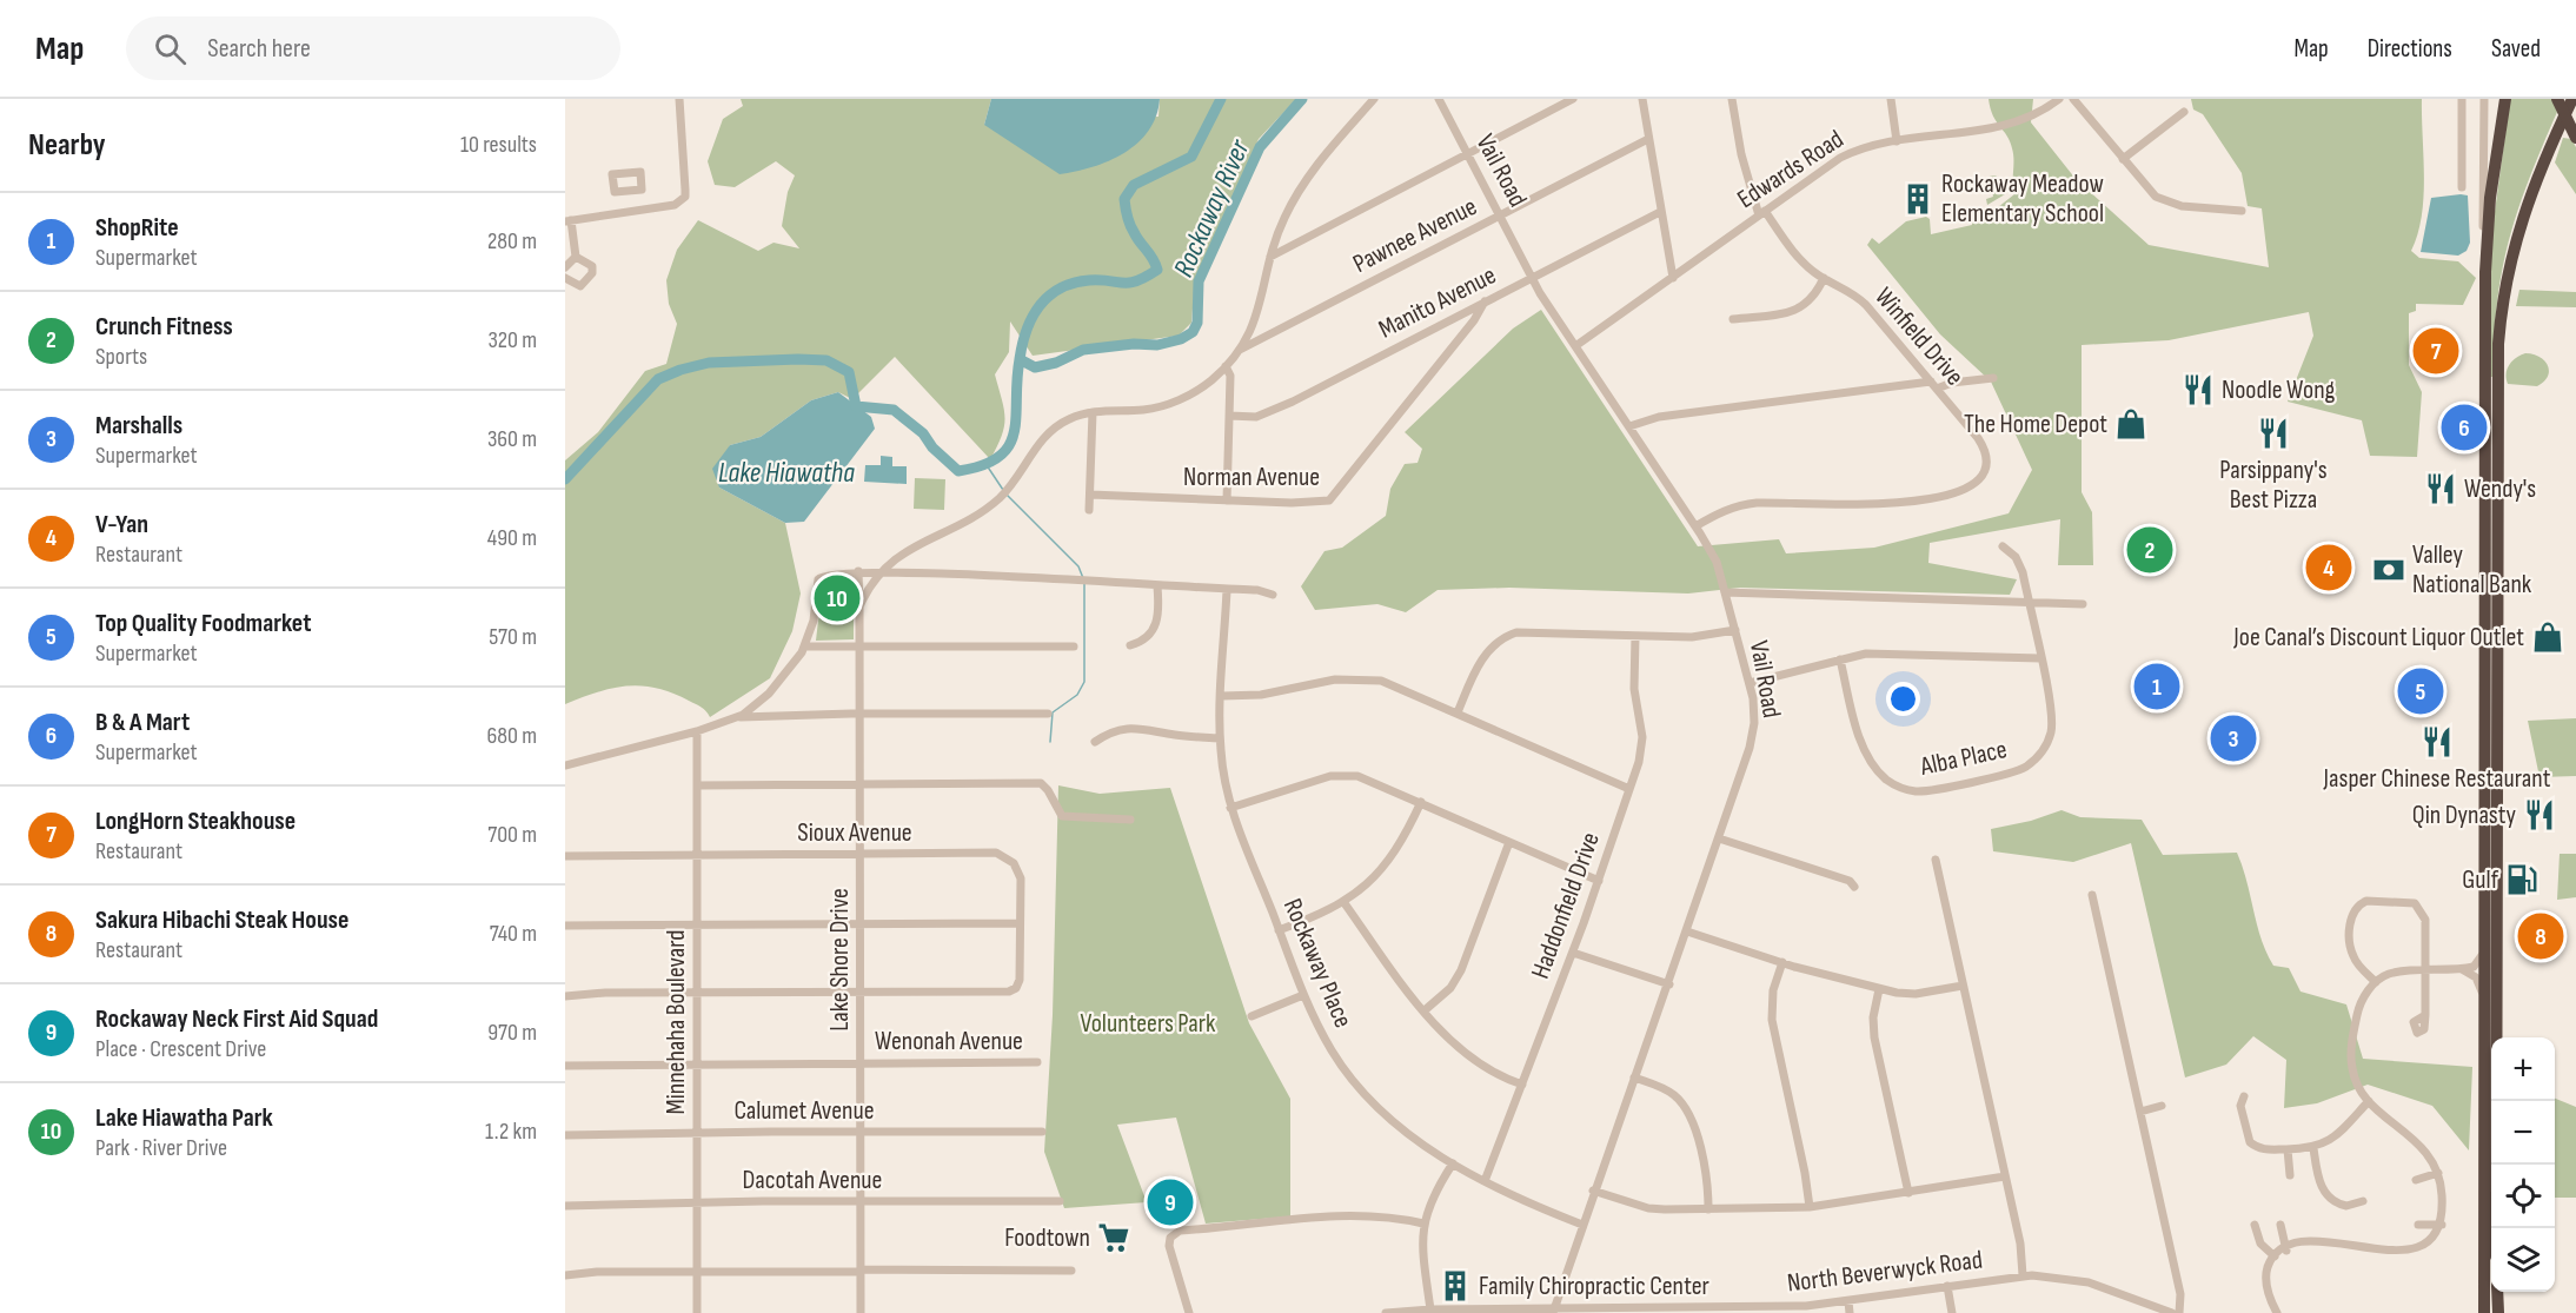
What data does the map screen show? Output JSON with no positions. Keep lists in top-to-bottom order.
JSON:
{
  "streets": {
    "street": [
      "Edwards Road",
      "Vail Road",
      "Pawnee Avenue",
      "Manito Avenue",
      "Winfield Drive",
      "Norman Avenue",
      "Alba Place",
      "Sioux Avenue",
      "Haddonfield Drive",
      "Lake Shore Drive",
      "Rockaway Place",
      "Minnehaha Boulevard",
      "Wenonah Avenue",
      "Calumet Avenue",
      "Dacotah Avenue",
      "North Beverwyck Road"
    ]
  },
  "crossings": [
    ["Edwards Road", "Vail Road"],
    ["Edwards Road", "Winfield Drive"],
    ["Vail Road", "Pawnee Avenue"],
    ["Vail Road", "Manito Avenue"],
    ["Vail Road", "Winfield Drive"],
    ["Vail Road", "Rockaway Place"],
    ["Vail Road", "North Beverwyck Road"],
    ["Manito Avenue", "Norman Avenue"],
    ["Sioux Avenue", "Lake Shore Drive"],
    ["Sioux Avenue", "Minnehaha Boulevard"],
    ["Haddonfield Drive", "Rockaway Place"],
    ["Lake Shore Drive", "Wenonah Avenue"],
    ["Lake Shore Drive", "Calumet Avenue"],
    ["Lake Shore Drive", "Dacotah Avenue"],
    ["Minnehaha Boulevard", "Wenonah Avenue"],
    ["Minnehaha Boulevard", "Calumet Avenue"],
    ["Minnehaha Boulevard", "Dacotah Avenue"]
  ],
  "water": ["Rockaway River", "Lake Hiawatha"],
  "parks": ["Volunteers Park"],
  "places": {
    "building": ["Rockaway Meadow Elementary School", "Family Chiropractic Center"],
    "restaurant": [
      "Noodle Wong",
      "Parsippany's Best Pizza",
      "Wendy's",
      "Jasper Chinese Restaurant",
      "Qin Dynasty"
    ],
    "shop": ["The Home Depot", "Joe Canal’s Discount Liquor Outlet"],
    "bank": ["Valley National Bank"],
    "fuel station": ["Gulf"],
    "supermarket": ["Foodtown"]
  },
  "page": {
    "header": "Map",
    "search": "Search here",
    "nav": ["Map", "Directions", "Saved"],
    "heading": ["Nearby", "10 results"],
    "list": [
      {
        "mark": "1",
        "name": "ShopRite",
        "note": "Supermarket",
        "value": "280 m"
      },
      {
        "mark": "2",
        "name": "Crunch Fitness",
        "note": "Sports",
        "value": "320 m"
      },
      {
        "mark": "3",
        "name": "Marshalls",
        "note": "Supermarket",
        "value": "360 m"
      },
      {
        "mark": "4",
        "name": "V-Yan",
        "note": "Restaurant",
        "value": "490 m"
      },
      {
        "mark": "5",
        "name": "Top Quality Foodmarket",
        "note": "Supermarket",
        "value": "570 m"
      },
      {
        "mark": "6",
        "name": "B & A Mart",
        "note": "Supermarket",
        "value": "680 m"
      },
      {
        "mark": "7",
        "name": "LongHorn Steakhouse",
        "note": "Restaurant",
        "value": "700 m"
      },
      {
        "mark": "8",
        "name": "Sakura Hibachi Steak House",
        "note": "Restaurant",
        "value": "740 m"
      },
      {
        "mark": "9",
        "name": "Rockaway Neck First Aid Squad",
        "note": "Place · Crescent Drive",
        "value": "970 m"
      },
      {
        "mark": "10",
        "name": "Lake Hiawatha Park",
        "note": "Park · River Drive",
        "value": "1.2 km"
      }
    ],
    "pins": [
      "7",
      "6",
      "2",
      "4",
      "10",
      "1",
      "5",
      "3",
      "8",
      "9"
    ],
    "map_buttons": ["+", "−"]
  }
}
